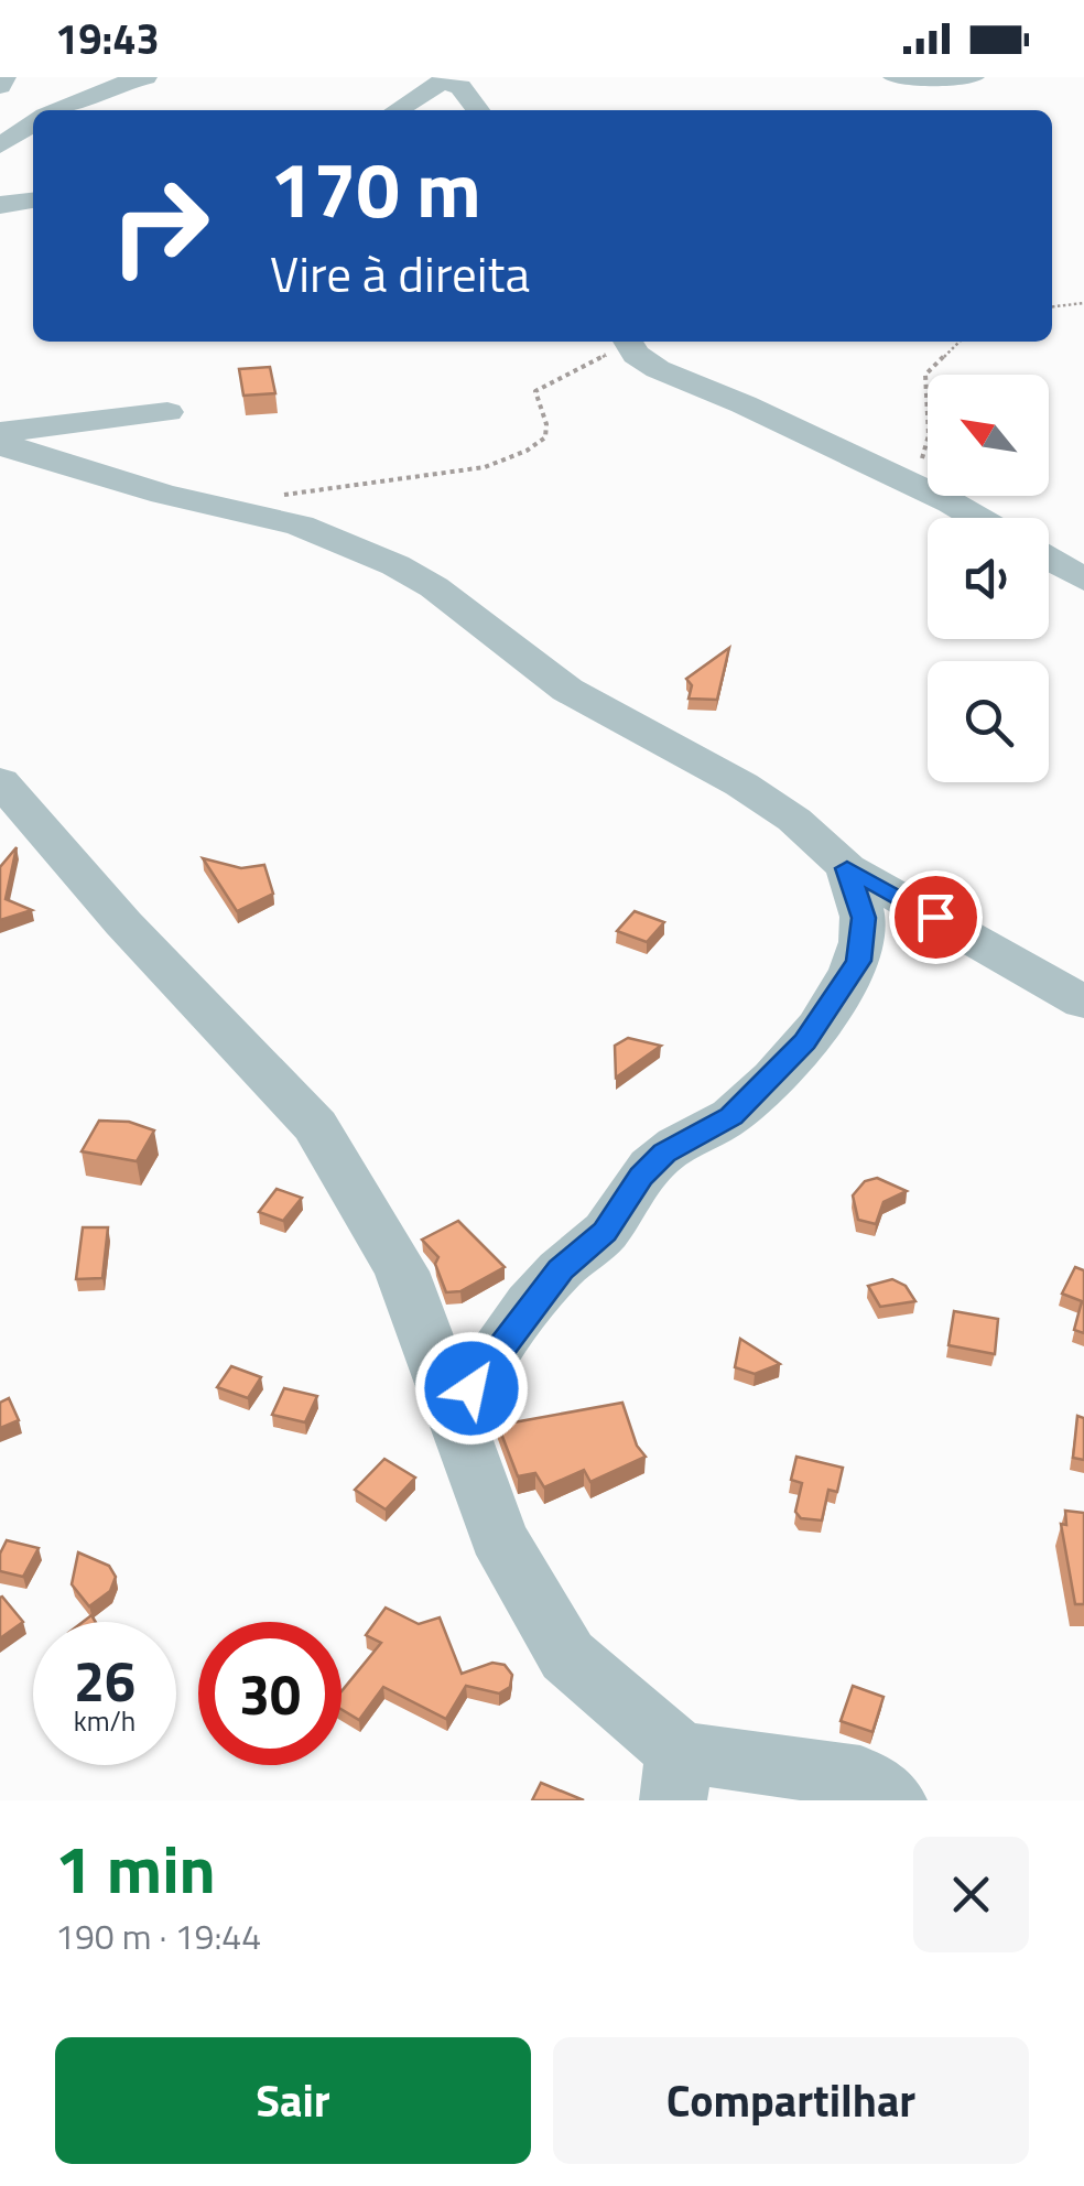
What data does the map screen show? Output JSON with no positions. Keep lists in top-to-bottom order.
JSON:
{
  "north": "top left",
  "page": {
    "status": "19:43",
    "turn": ["170 m", "Vire à direita"],
    "speed": "26 km/h",
    "limit": "30",
    "heading": ["1 min", "190 m · 19:44"],
    "buttons": ["Sair", "Compartilhar"]
  }
}
